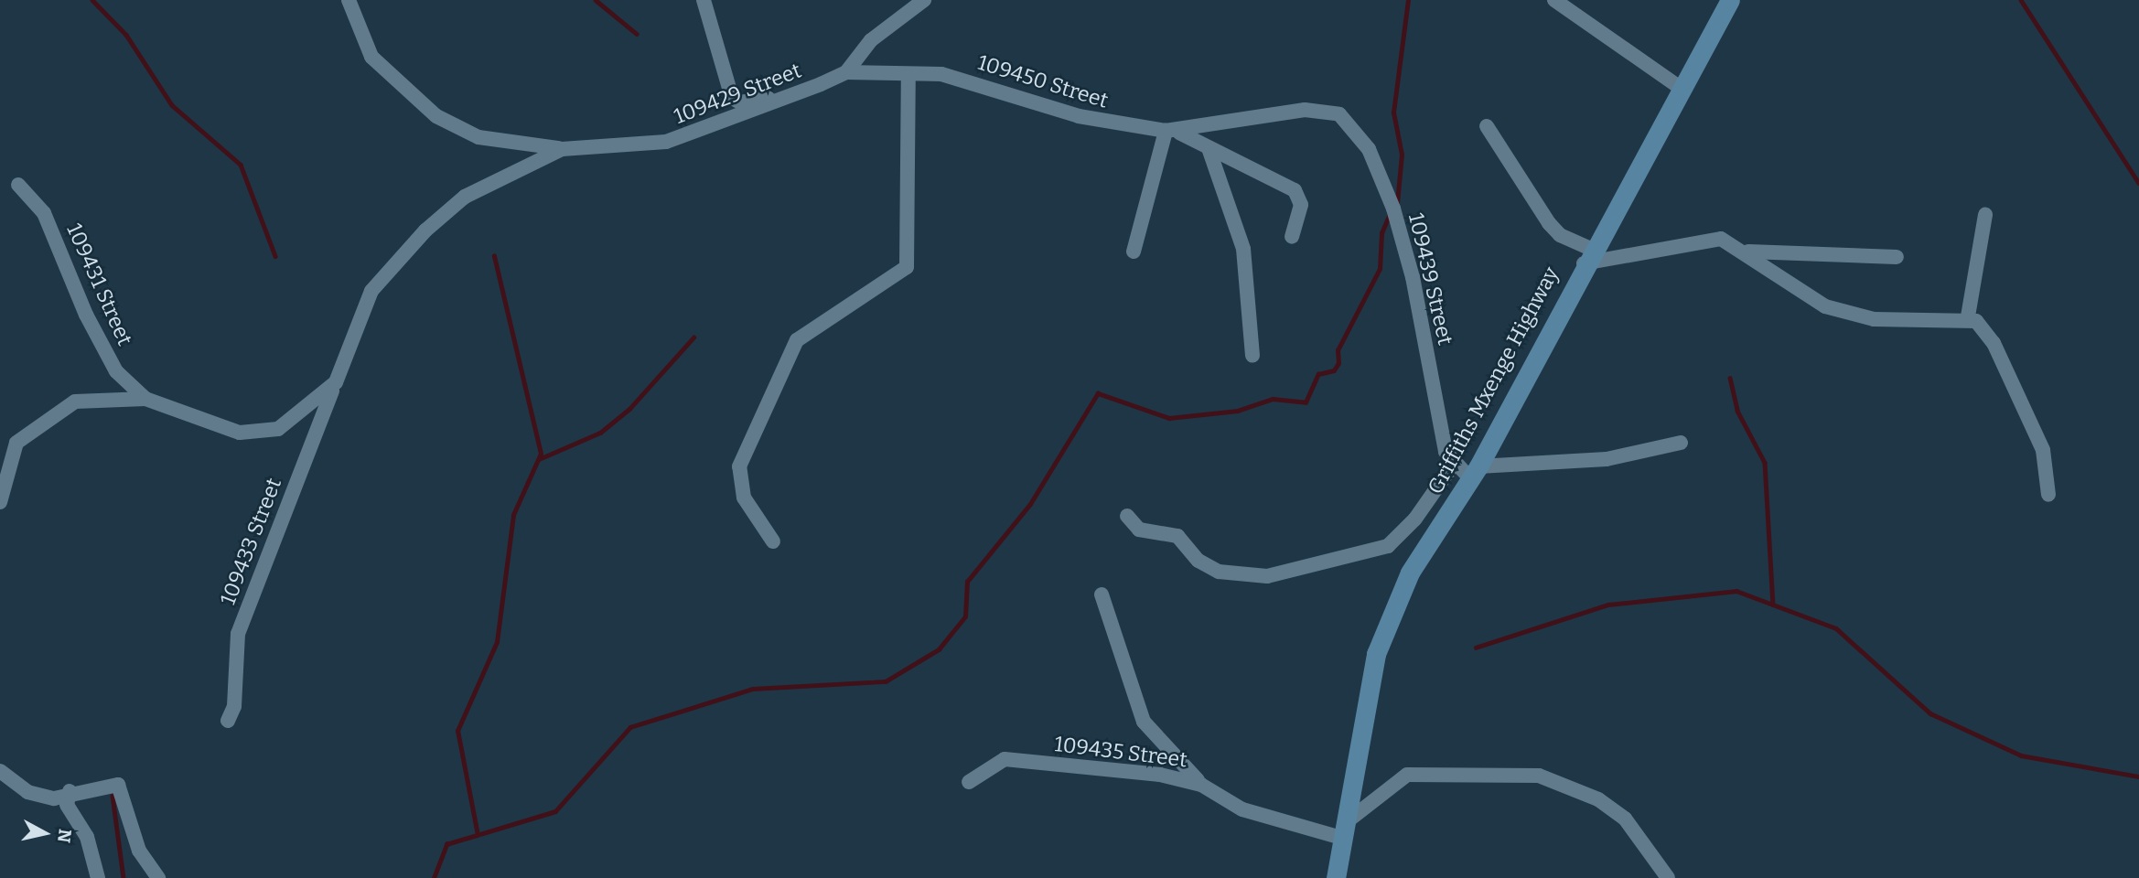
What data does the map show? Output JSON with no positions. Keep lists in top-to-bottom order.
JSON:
{
  "streets": {
    "street": [
      "109450 Street",
      "109429 Street",
      "109439 Street",
      "109431 Street",
      "Griffiths Mxenge Highway",
      "109433 Street",
      "109435 Street"
    ]
  },
  "crossings": [
    ["109450 Street", "109429 Street"],
    ["109450 Street", "109439 Street"],
    ["109429 Street", "109431 Street"],
    ["109429 Street", "109433 Street"],
    ["109439 Street", "Griffiths Mxenge Highway"],
    ["Griffiths Mxenge Highway", "109435 Street"]
  ],
  "north": "right"
}
